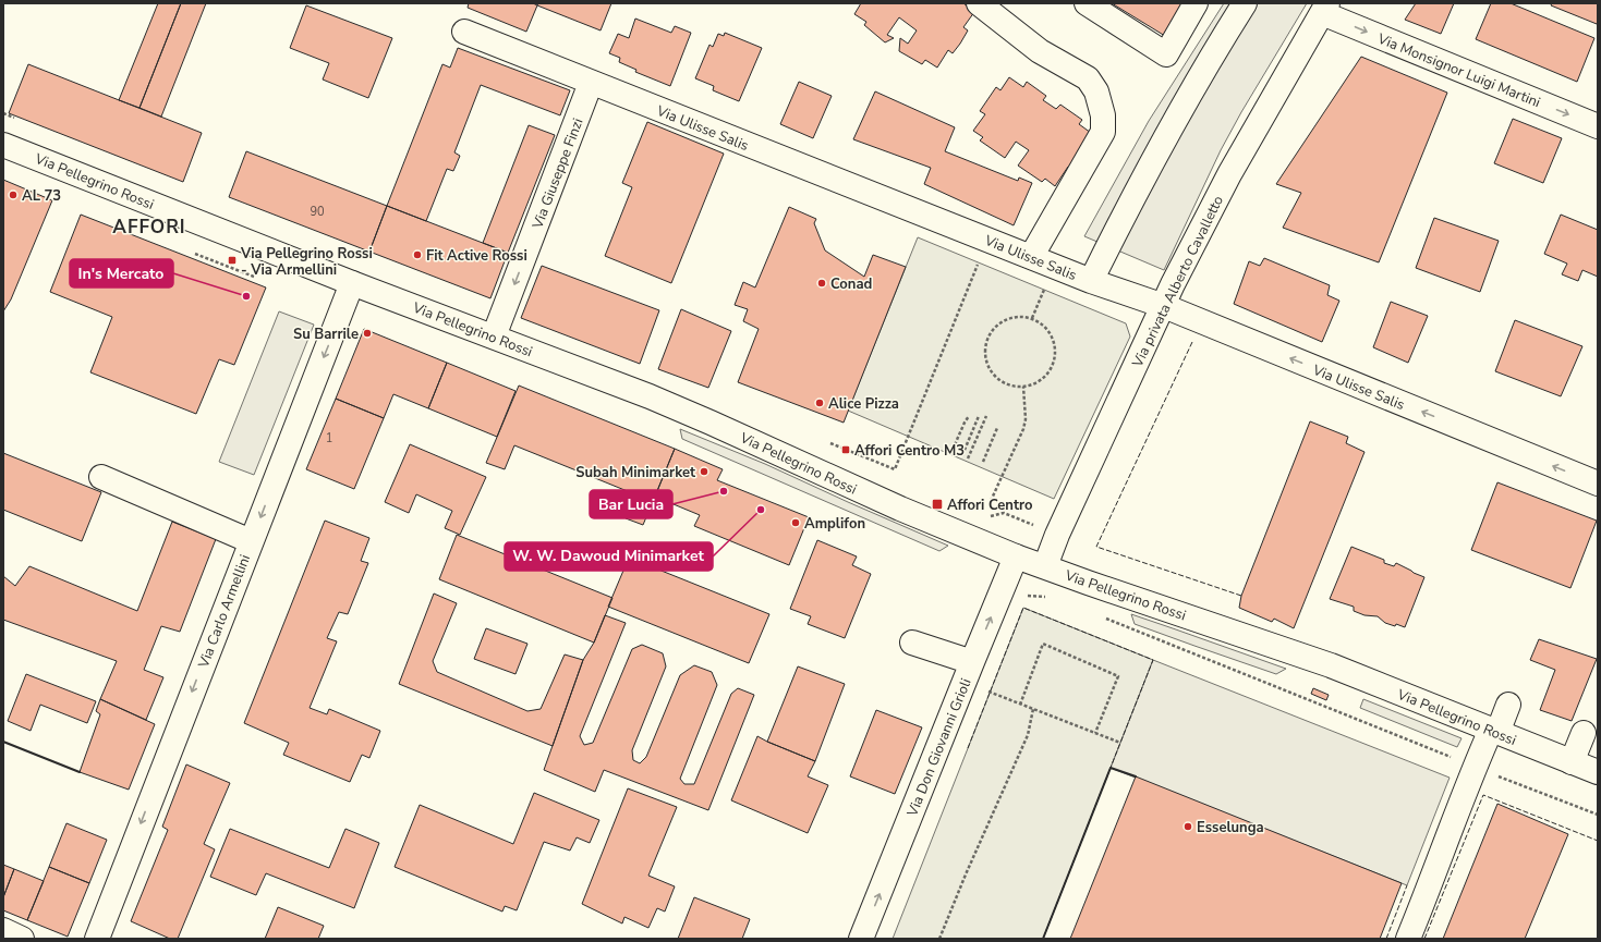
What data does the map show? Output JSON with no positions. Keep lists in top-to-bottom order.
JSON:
{
  "streets": {
    "street": [
      "Via Monsignor Luigi Martini",
      "Via Ulisse Salis",
      "Via Giuseppe Finzi",
      "Via Pellegrino Rossi",
      "Via privata Alberto Cavalletto",
      "Via Carlo Armellini",
      "Via Don Giovanni Grioli"
    ]
  },
  "crossings": [
    ["Via Monsignor Luigi Martini", "Via privata Alberto Cavalletto"],
    ["Via Ulisse Salis", "Via Giuseppe Finzi"],
    ["Via Ulisse Salis", "Via privata Alberto Cavalletto"],
    ["Via Giuseppe Finzi", "Via Pellegrino Rossi"],
    ["Via Pellegrino Rossi", "Via privata Alberto Cavalletto"],
    ["Via Pellegrino Rossi", "Via Carlo Armellini"],
    ["Via Pellegrino Rossi", "Via Don Giovanni Grioli"]
  ],
  "one_way": [
    "Via Monsignor Luigi Martini",
    "Via Ulisse Salis",
    "Via Giuseppe Finzi",
    "Via Carlo Armellini",
    "Via Don Giovanni Grioli"
  ],
  "districts": ["AFFORI"],
  "places": {
    "other": [
      "AL 73",
      "Fit Active Rossi",
      "Conad",
      "In's Mercato",
      "Su Barrile",
      "Alice Pizza",
      "Subah Minimarket",
      "Bar Lucia",
      "W. W. Dawoud Minimarket",
      "Amplifon",
      "Esselunga"
    ],
    "transit": ["Via Pellegrino Rossi - Via Armellini", "Affori Centro M3", "Affori Centro"]
  },
  "house_numbers": ["90", "1"]
}
